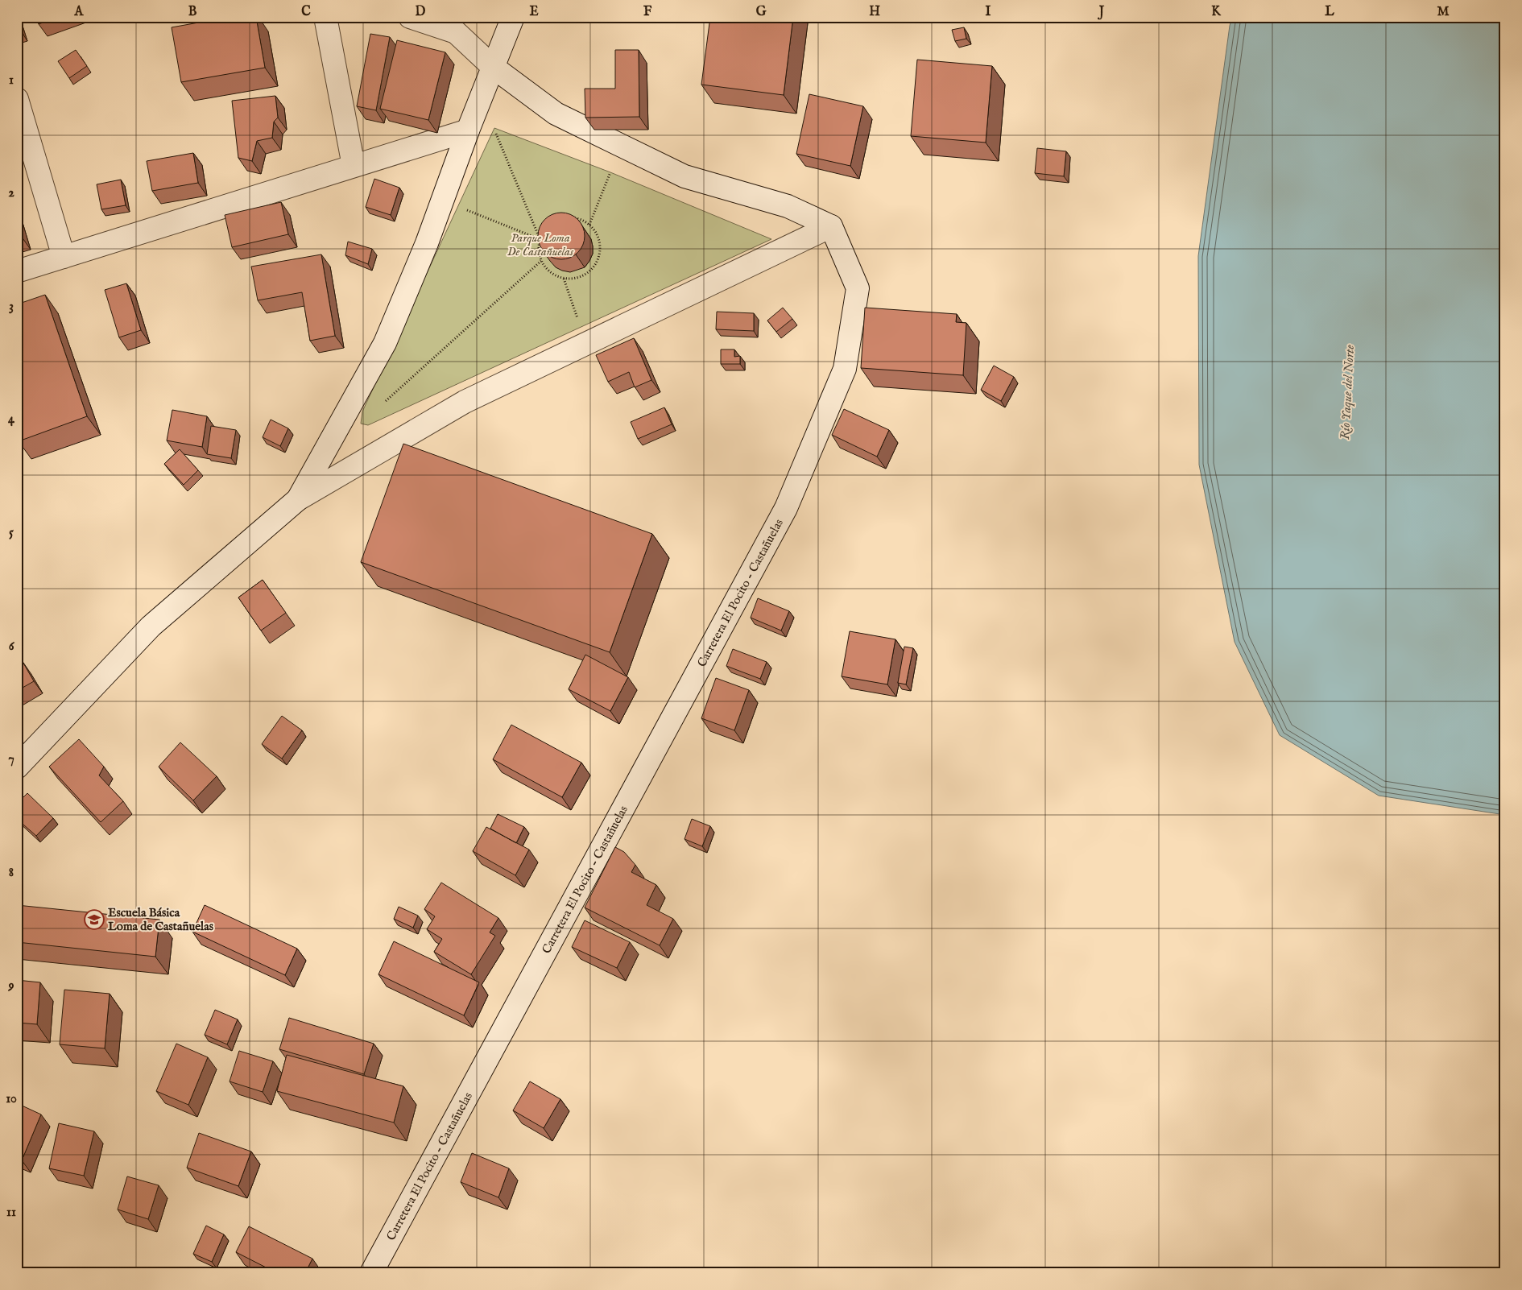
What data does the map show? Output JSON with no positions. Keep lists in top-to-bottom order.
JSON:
{
  "streets": {
    "main road": ["Carretera El Pocito - Castañuelas"]
  },
  "water": ["Río Yaque del Norte"],
  "parks": ["Parque Loma De Castañuelas"],
  "places": {
    "school or university": ["Escuela Básica Loma de Castañuelas"]
  },
  "grid": {
    "columns": [
      "A",
      "B",
      "C",
      "D",
      "E",
      "F",
      "G",
      "H",
      "I",
      "J",
      "K",
      "L",
      "M"
    ],
    "rows": [
      "1",
      "2",
      "3",
      "4",
      "5",
      "6",
      "7",
      "8",
      "9",
      "10",
      "11"
    ]
  }
}
